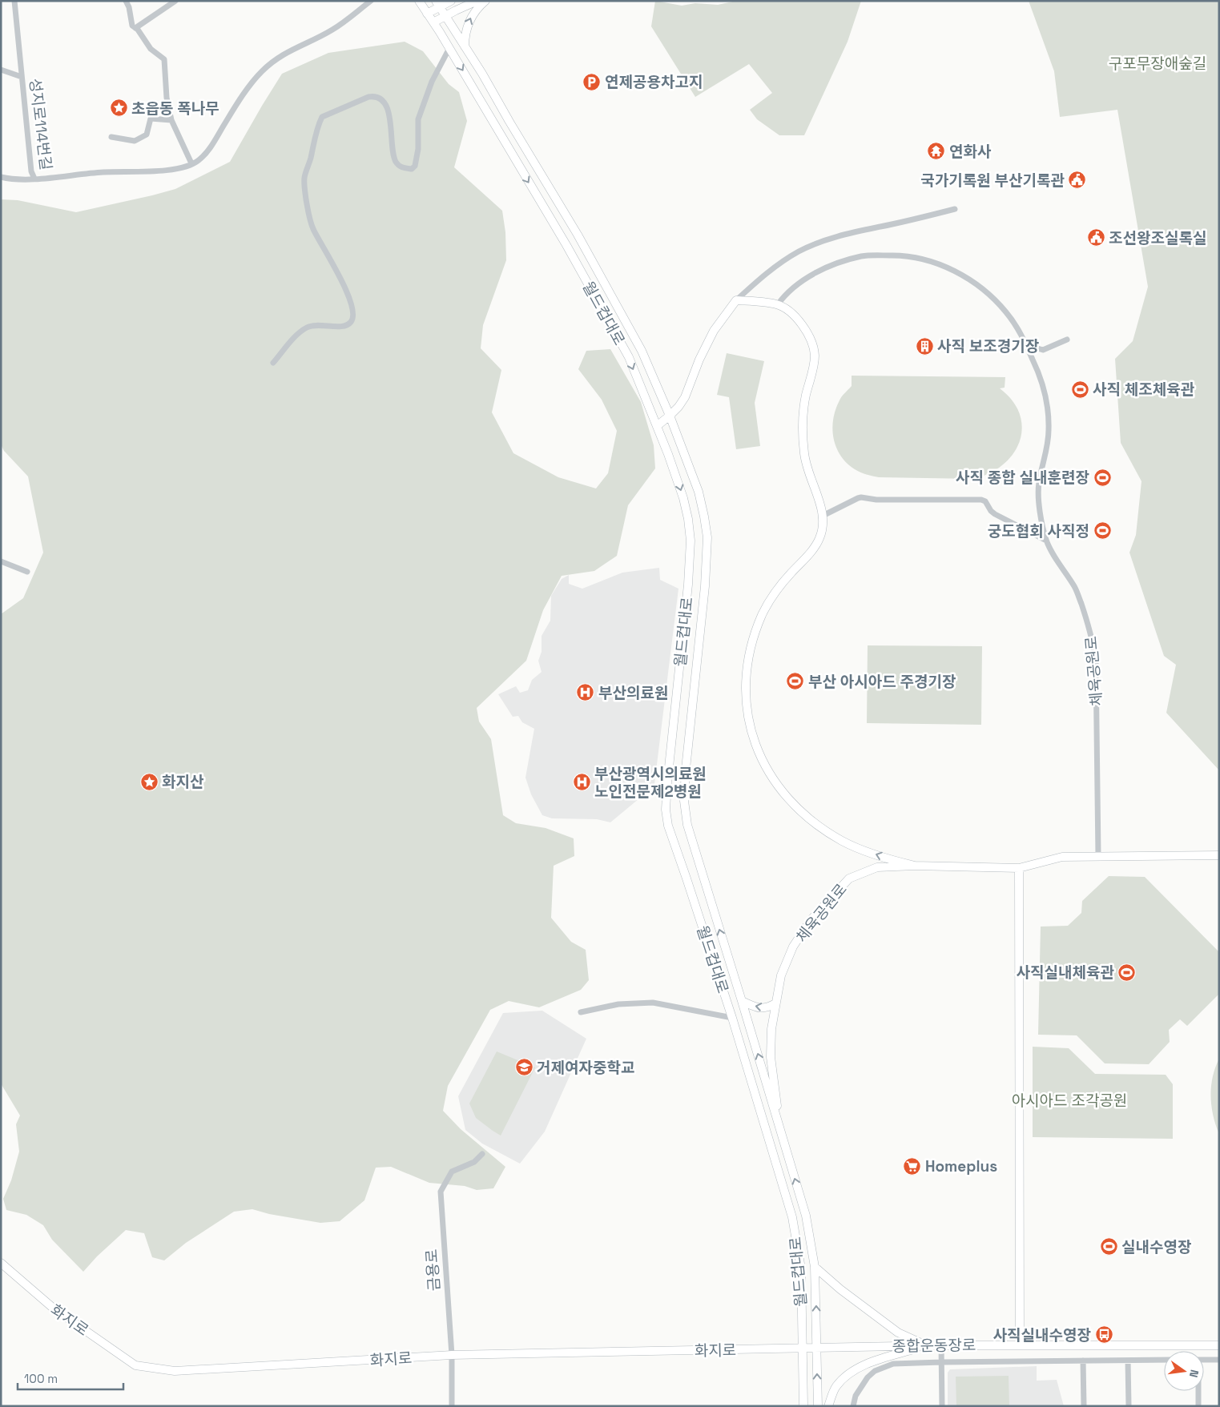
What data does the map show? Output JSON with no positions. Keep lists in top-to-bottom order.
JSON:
{
  "streets": {
    "main road": [
      "월드컵대로",
      "체육공원로",
      "화지로",
      "종합운동장로"
    ],
    "street": ["성지로114번길", "금용로"]
  },
  "crossings": [
    ["월드컵대로", "체육공원로"],
    ["월드컵대로", "화지로"],
    ["월드컵대로", "종합운동장로"],
    ["금용로", "화지로"],
    ["화지로", "종합운동장로"]
  ],
  "parks": ["구포무장애숲길", "아시아드 조각공원"],
  "places": {
    "parking": ["연제공용차고지"],
    "place": ["초읍동 폭나무", "화지산"],
    "temple": ["연화사"],
    "public building": ["국가기록원 부산기록관", "조선왕조실록실"],
    "building": ["사직 보조경기장"],
    "sports": [
      "사직 체조체육관",
      "사직 종합 실내훈련장",
      "궁도협회 사직정",
      "부산 아시아드 주경기장",
      "사직실내체육관",
      "실내수영장"
    ],
    "hospital": ["부산의료원", "부산광역시의료원 노인전문제2병원"],
    "school or university": ["거제여자중학교"],
    "supermarket": ["Homeplus"],
    "bus stop": ["사직실내수영장"]
  },
  "scale_bar": "100 m",
  "north": "right"
}
